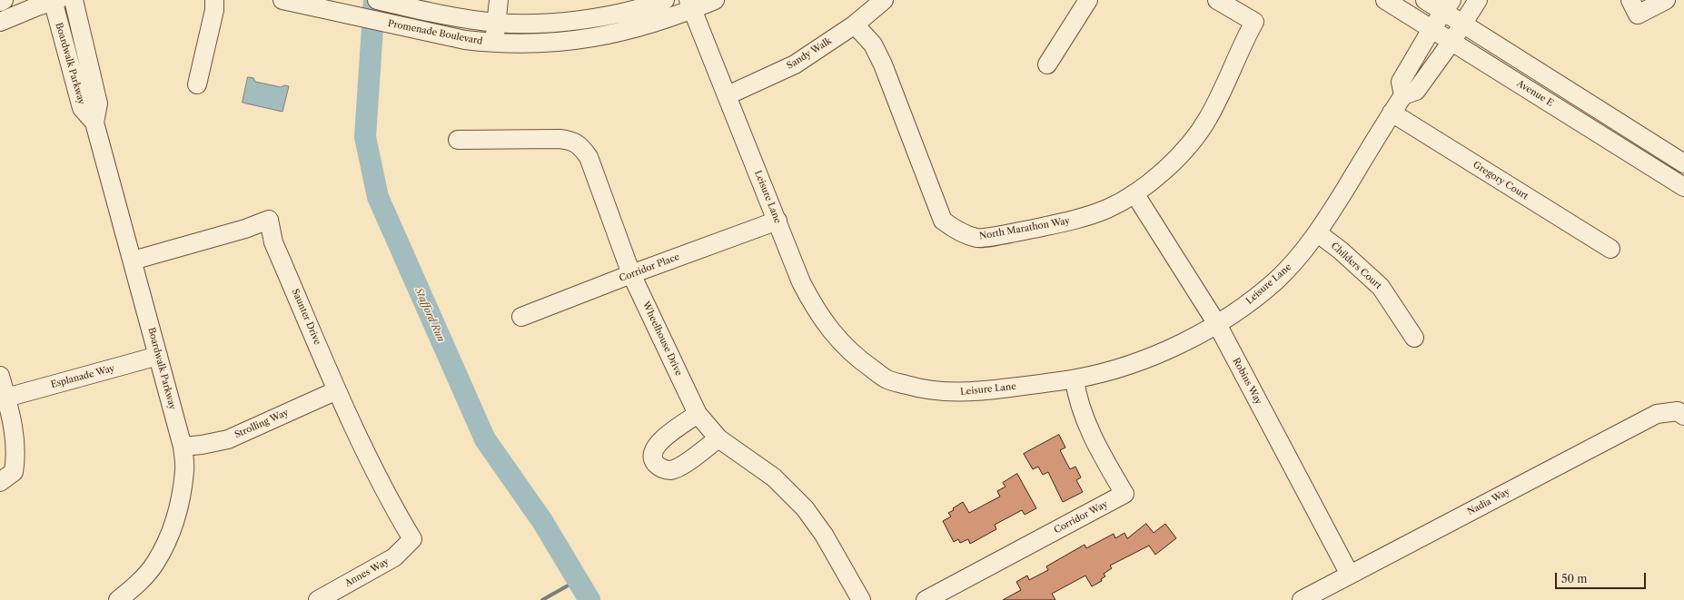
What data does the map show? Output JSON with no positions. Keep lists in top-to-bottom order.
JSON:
{
  "streets": {
    "street": [
      "Promenade Boulevard",
      "Sandy Walk",
      "Boardwalk Parkway",
      "Avenue E",
      "Gregory Court",
      "Leisure Lane",
      "North Marathon Way",
      "Childers Court",
      "Corridor Place",
      "Saunter Drive",
      "Wheelhouse Drive",
      "Esplanade Way",
      "Robins Way",
      "Strolling Way",
      "Nadia Way",
      "Corridor Way",
      "Annes Way"
    ]
  },
  "crossings": [
    ["Promenade Boulevard", "Leisure Lane"],
    ["Sandy Walk", "Leisure Lane"],
    ["Sandy Walk", "North Marathon Way"],
    ["Boardwalk Parkway", "Saunter Drive"],
    ["Boardwalk Parkway", "Esplanade Way"],
    ["Boardwalk Parkway", "Strolling Way"],
    ["Avenue E", "Leisure Lane"],
    ["Gregory Court", "Leisure Lane"],
    ["Leisure Lane", "Childers Court"],
    ["Leisure Lane", "Corridor Place"],
    ["Leisure Lane", "Robins Way"],
    ["Leisure Lane", "Corridor Way"],
    ["North Marathon Way", "Robins Way"],
    ["Corridor Place", "Wheelhouse Drive"],
    ["Saunter Drive", "Strolling Way"],
    ["Saunter Drive", "Annes Way"],
    ["Robins Way", "Nadia Way"]
  ],
  "water": ["Stafford Run"],
  "scale_bar": "50 m"
}
